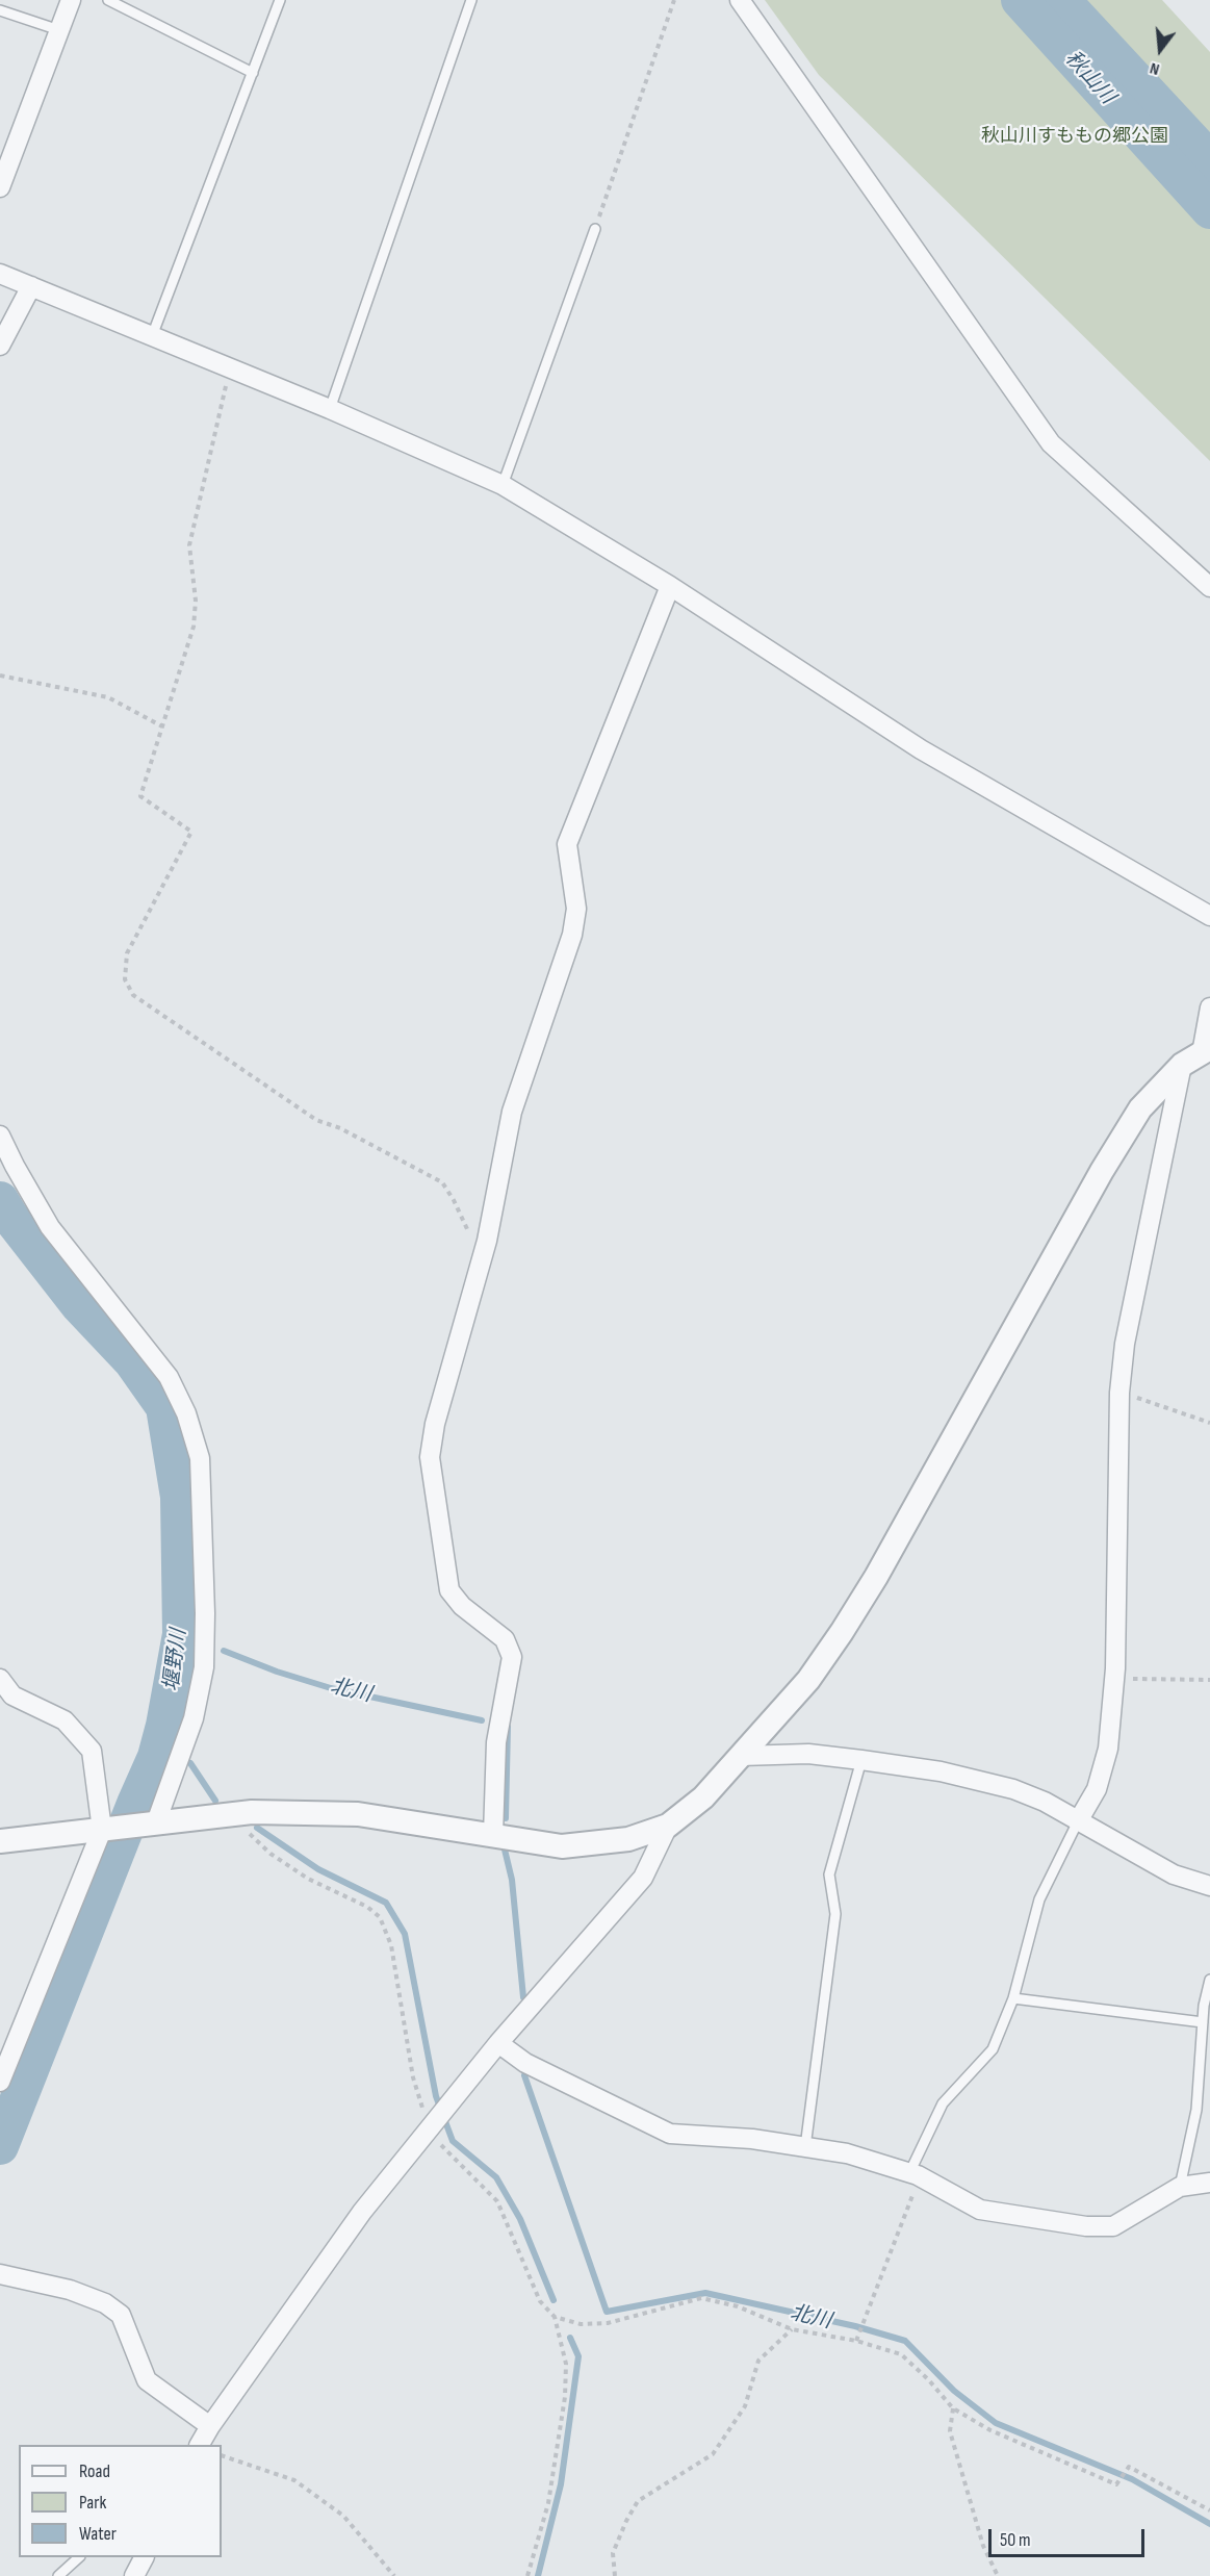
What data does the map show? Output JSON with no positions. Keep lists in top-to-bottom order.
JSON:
{
  "water": ["秋山川", "堰野川", "北川"],
  "parks": ["秋山川すももの郷公園"],
  "legend": ["Road", "Park", "Water"],
  "scale_bar": "50 m",
  "north": "bottom"
}
